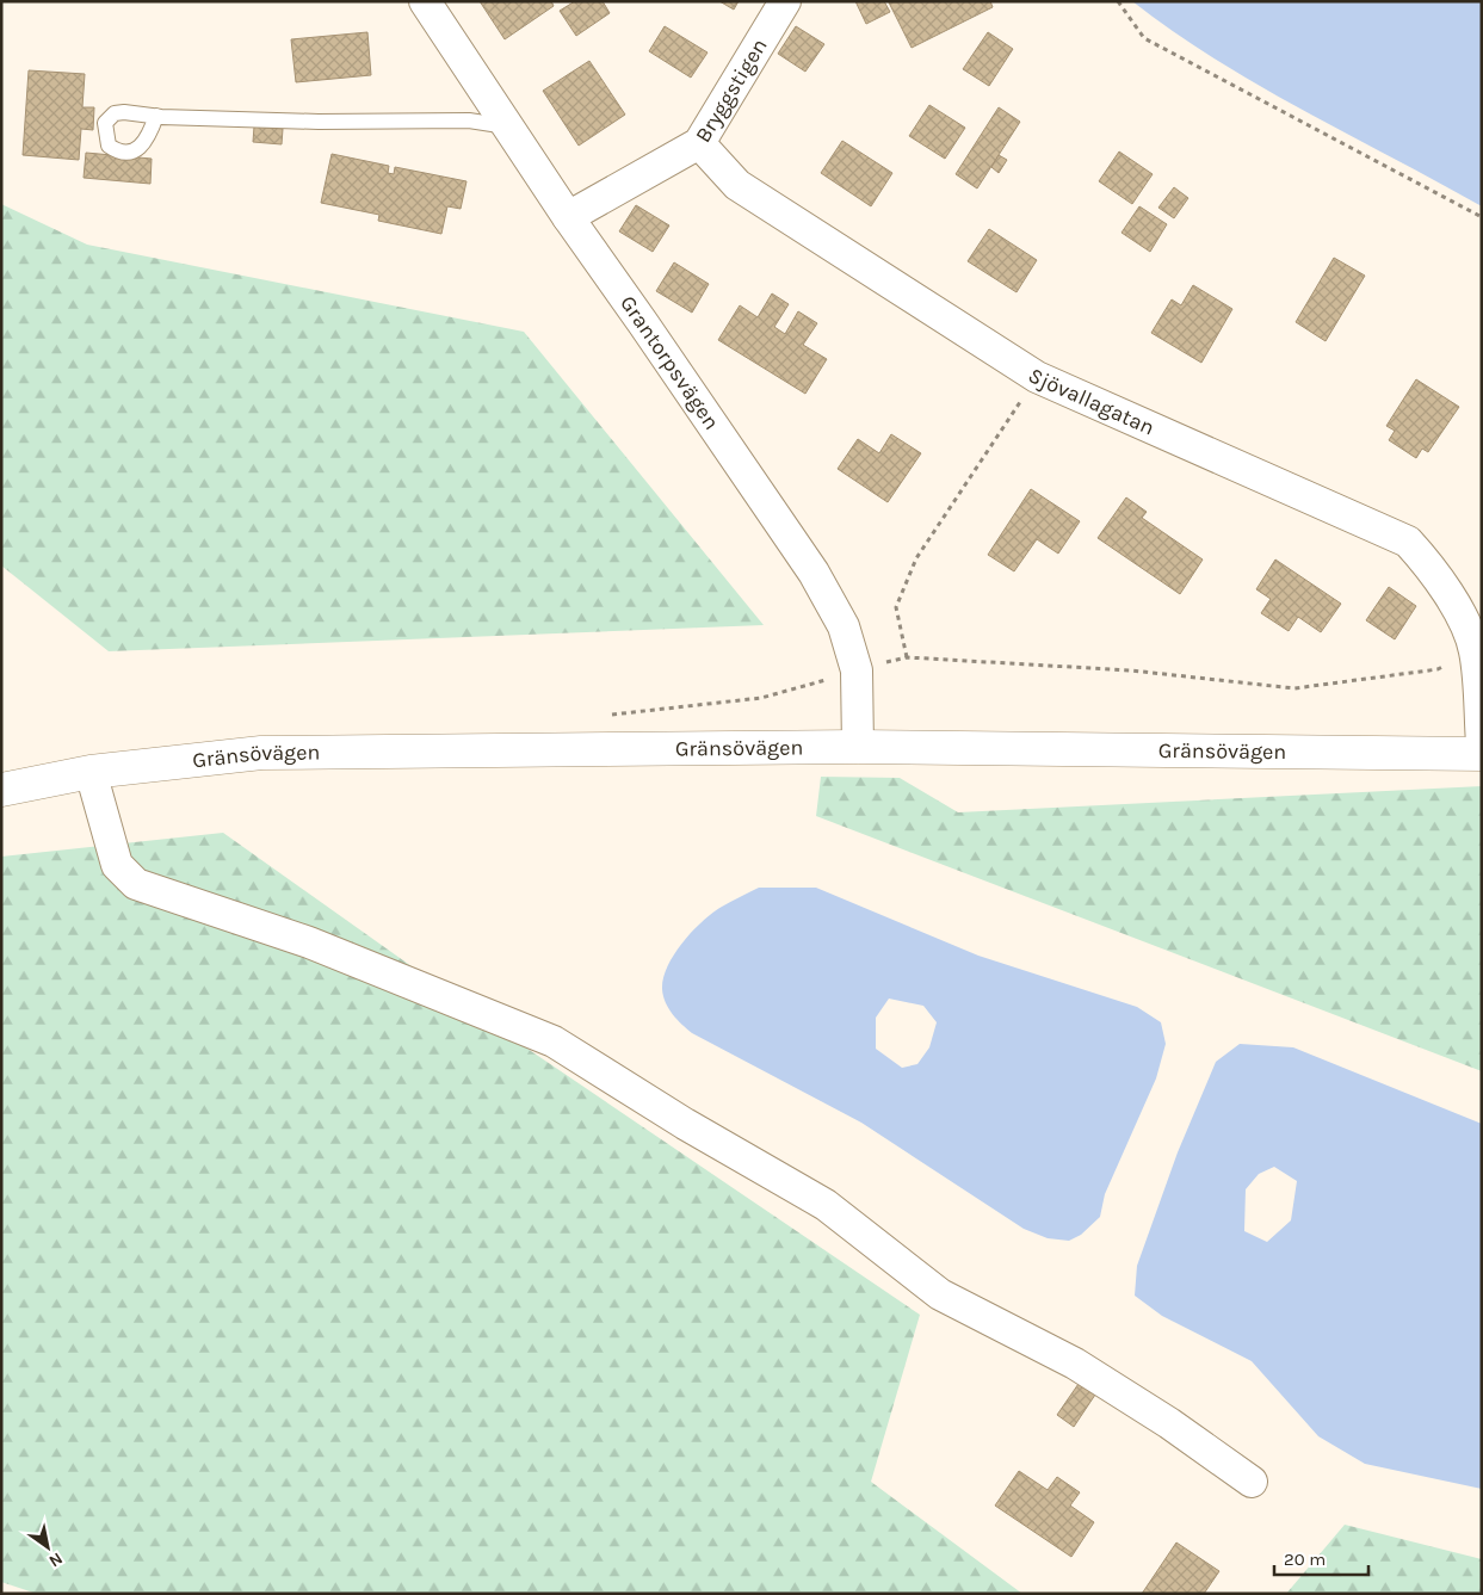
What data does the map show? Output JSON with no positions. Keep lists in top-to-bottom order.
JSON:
{
  "streets": {
    "street": [
      "Bryggstigen",
      "Grantorpsvägen",
      "Sjövallagatan",
      "Gränsövägen"
    ]
  },
  "crossings": [
    ["Bryggstigen", "Grantorpsvägen"],
    ["Bryggstigen", "Sjövallagatan"],
    ["Grantorpsvägen", "Gränsövägen"]
  ],
  "scale_bar": "20 m",
  "north": "bottom right"
}
